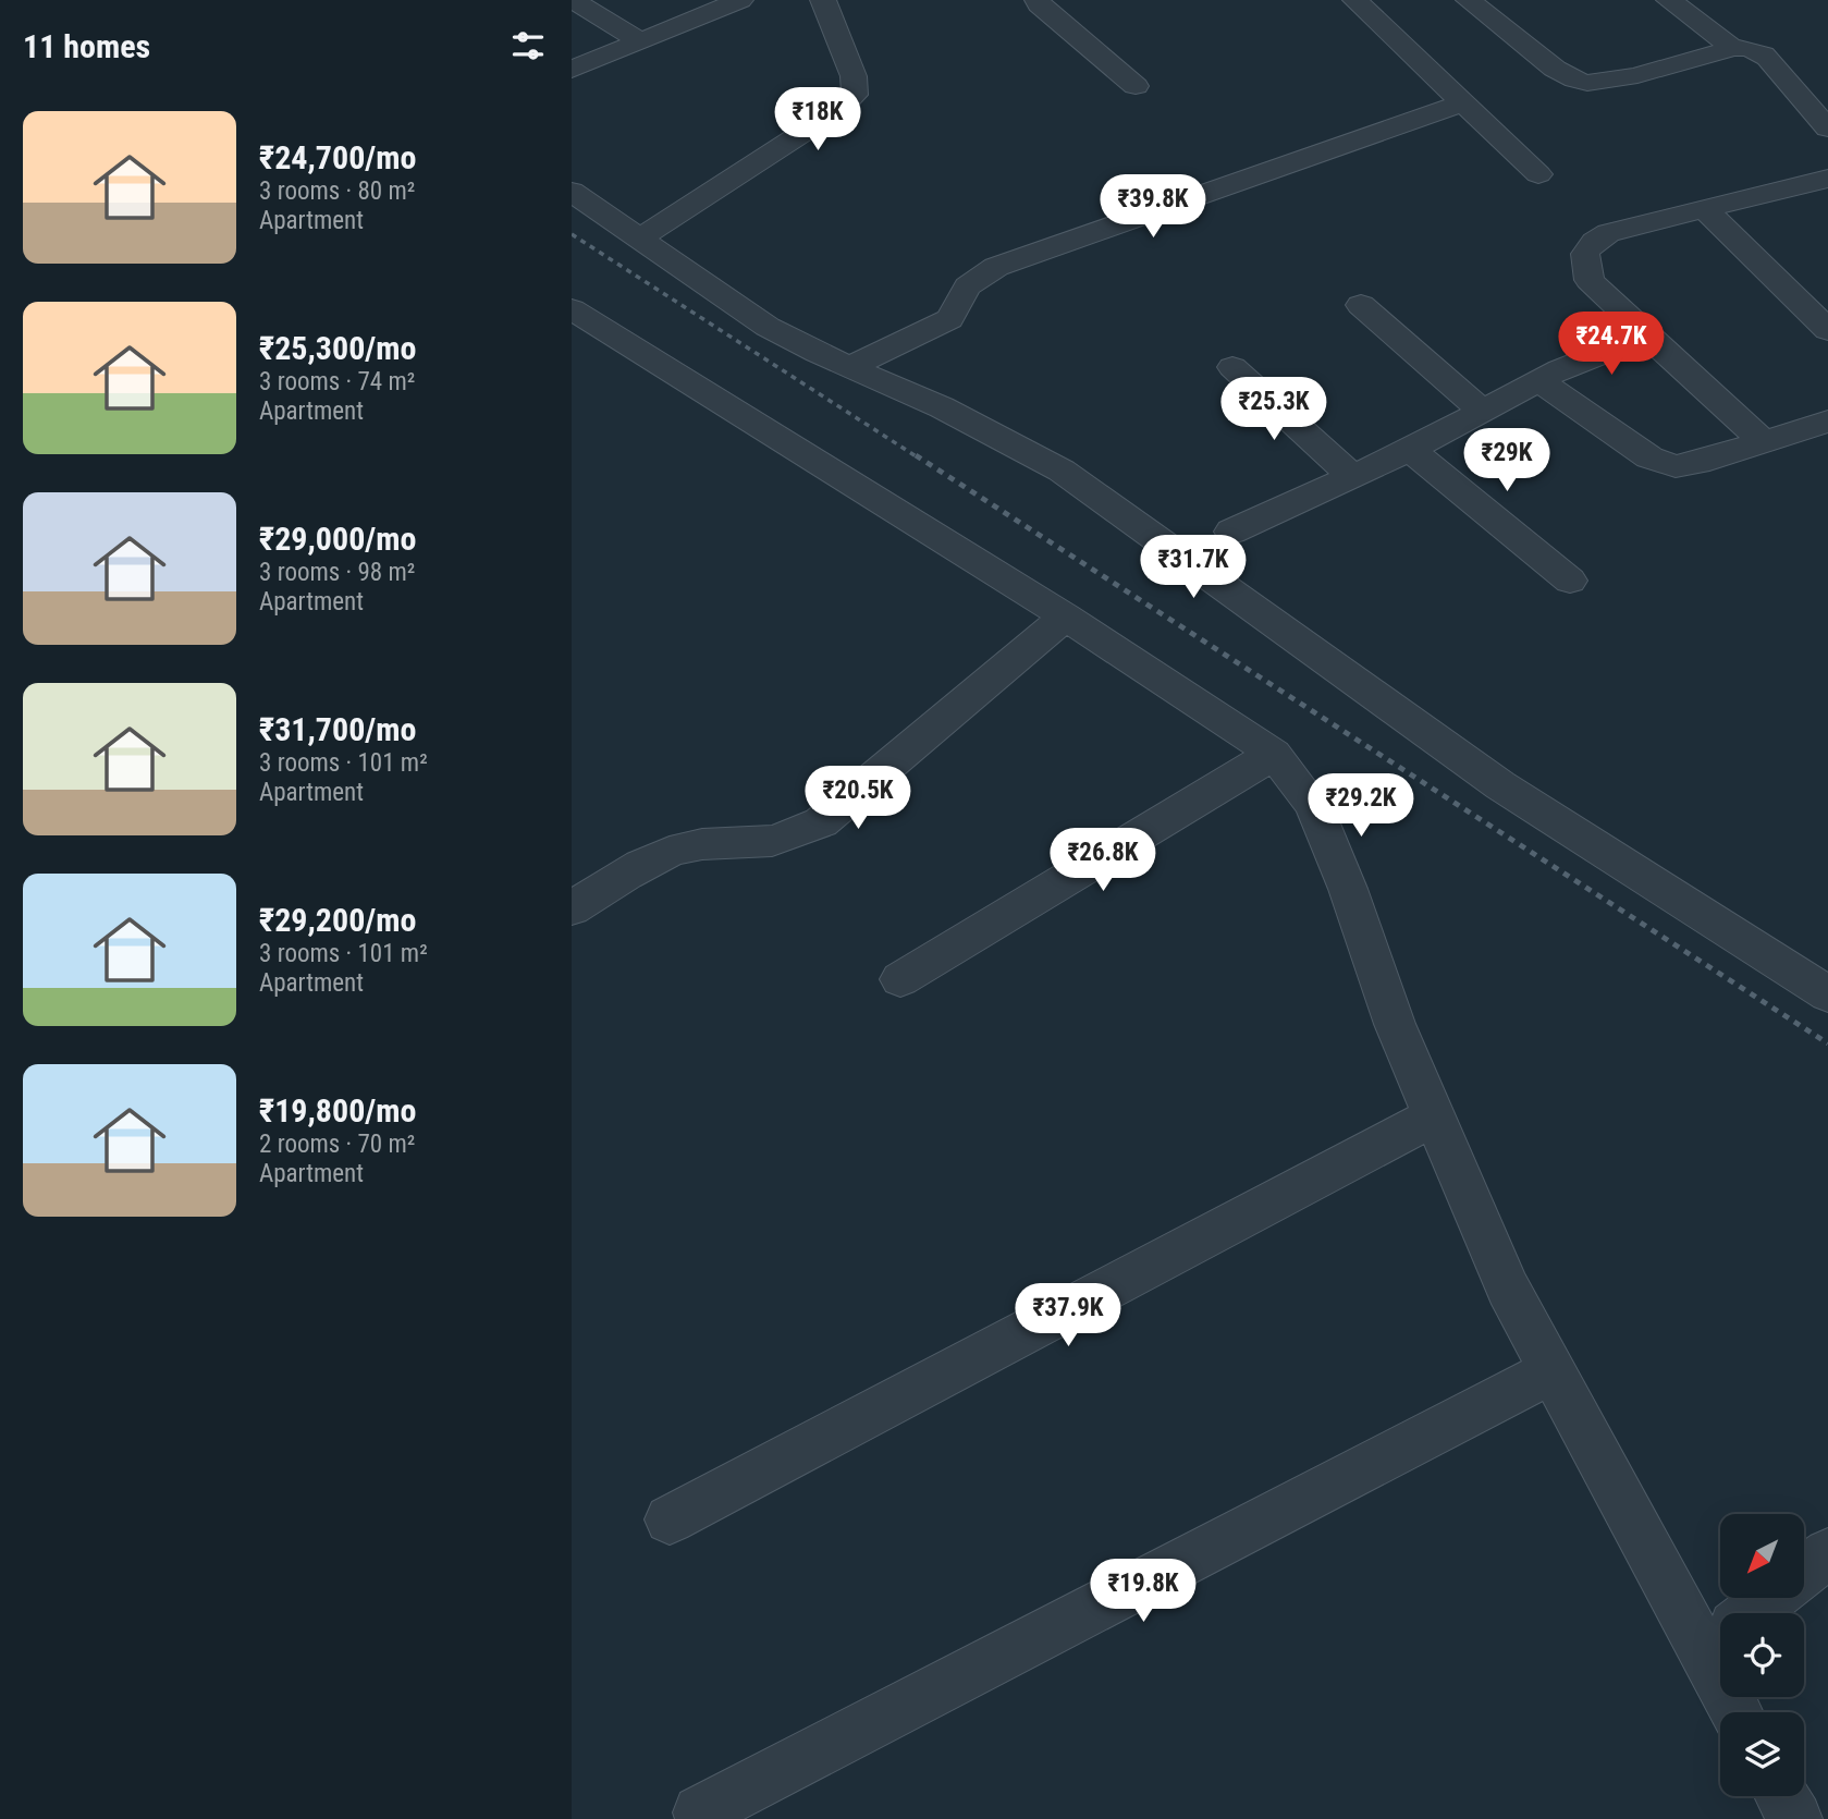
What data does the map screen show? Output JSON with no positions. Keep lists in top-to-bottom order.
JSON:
{
  "north": "bottom left",
  "page": {
    "heading": "11 homes",
    "price": [
      "₹18K",
      "₹39.8K",
      "₹24.7K",
      "₹25.3K",
      "₹29K",
      "₹31.7K",
      "₹20.5K",
      "₹29.2K",
      "₹26.8K",
      "₹37.9K",
      "₹19.8K"
    ],
    "list": [
      {
        "name": "₹24,700/mo",
        "note": "3 rooms · 80 m² · Apartment"
      },
      {
        "name": "₹25,300/mo",
        "note": "3 rooms · 74 m² · Apartment"
      },
      {
        "name": "₹29,000/mo",
        "note": "3 rooms · 98 m² · Apartment"
      },
      {
        "name": "₹31,700/mo",
        "note": "3 rooms · 101 m² · Apartment"
      },
      {
        "name": "₹29,200/mo",
        "note": "3 rooms · 101 m² · Apartment"
      },
      {
        "name": "₹19,800/mo",
        "note": "2 rooms · 70 m² · Apartment"
      }
    ]
  }
}
